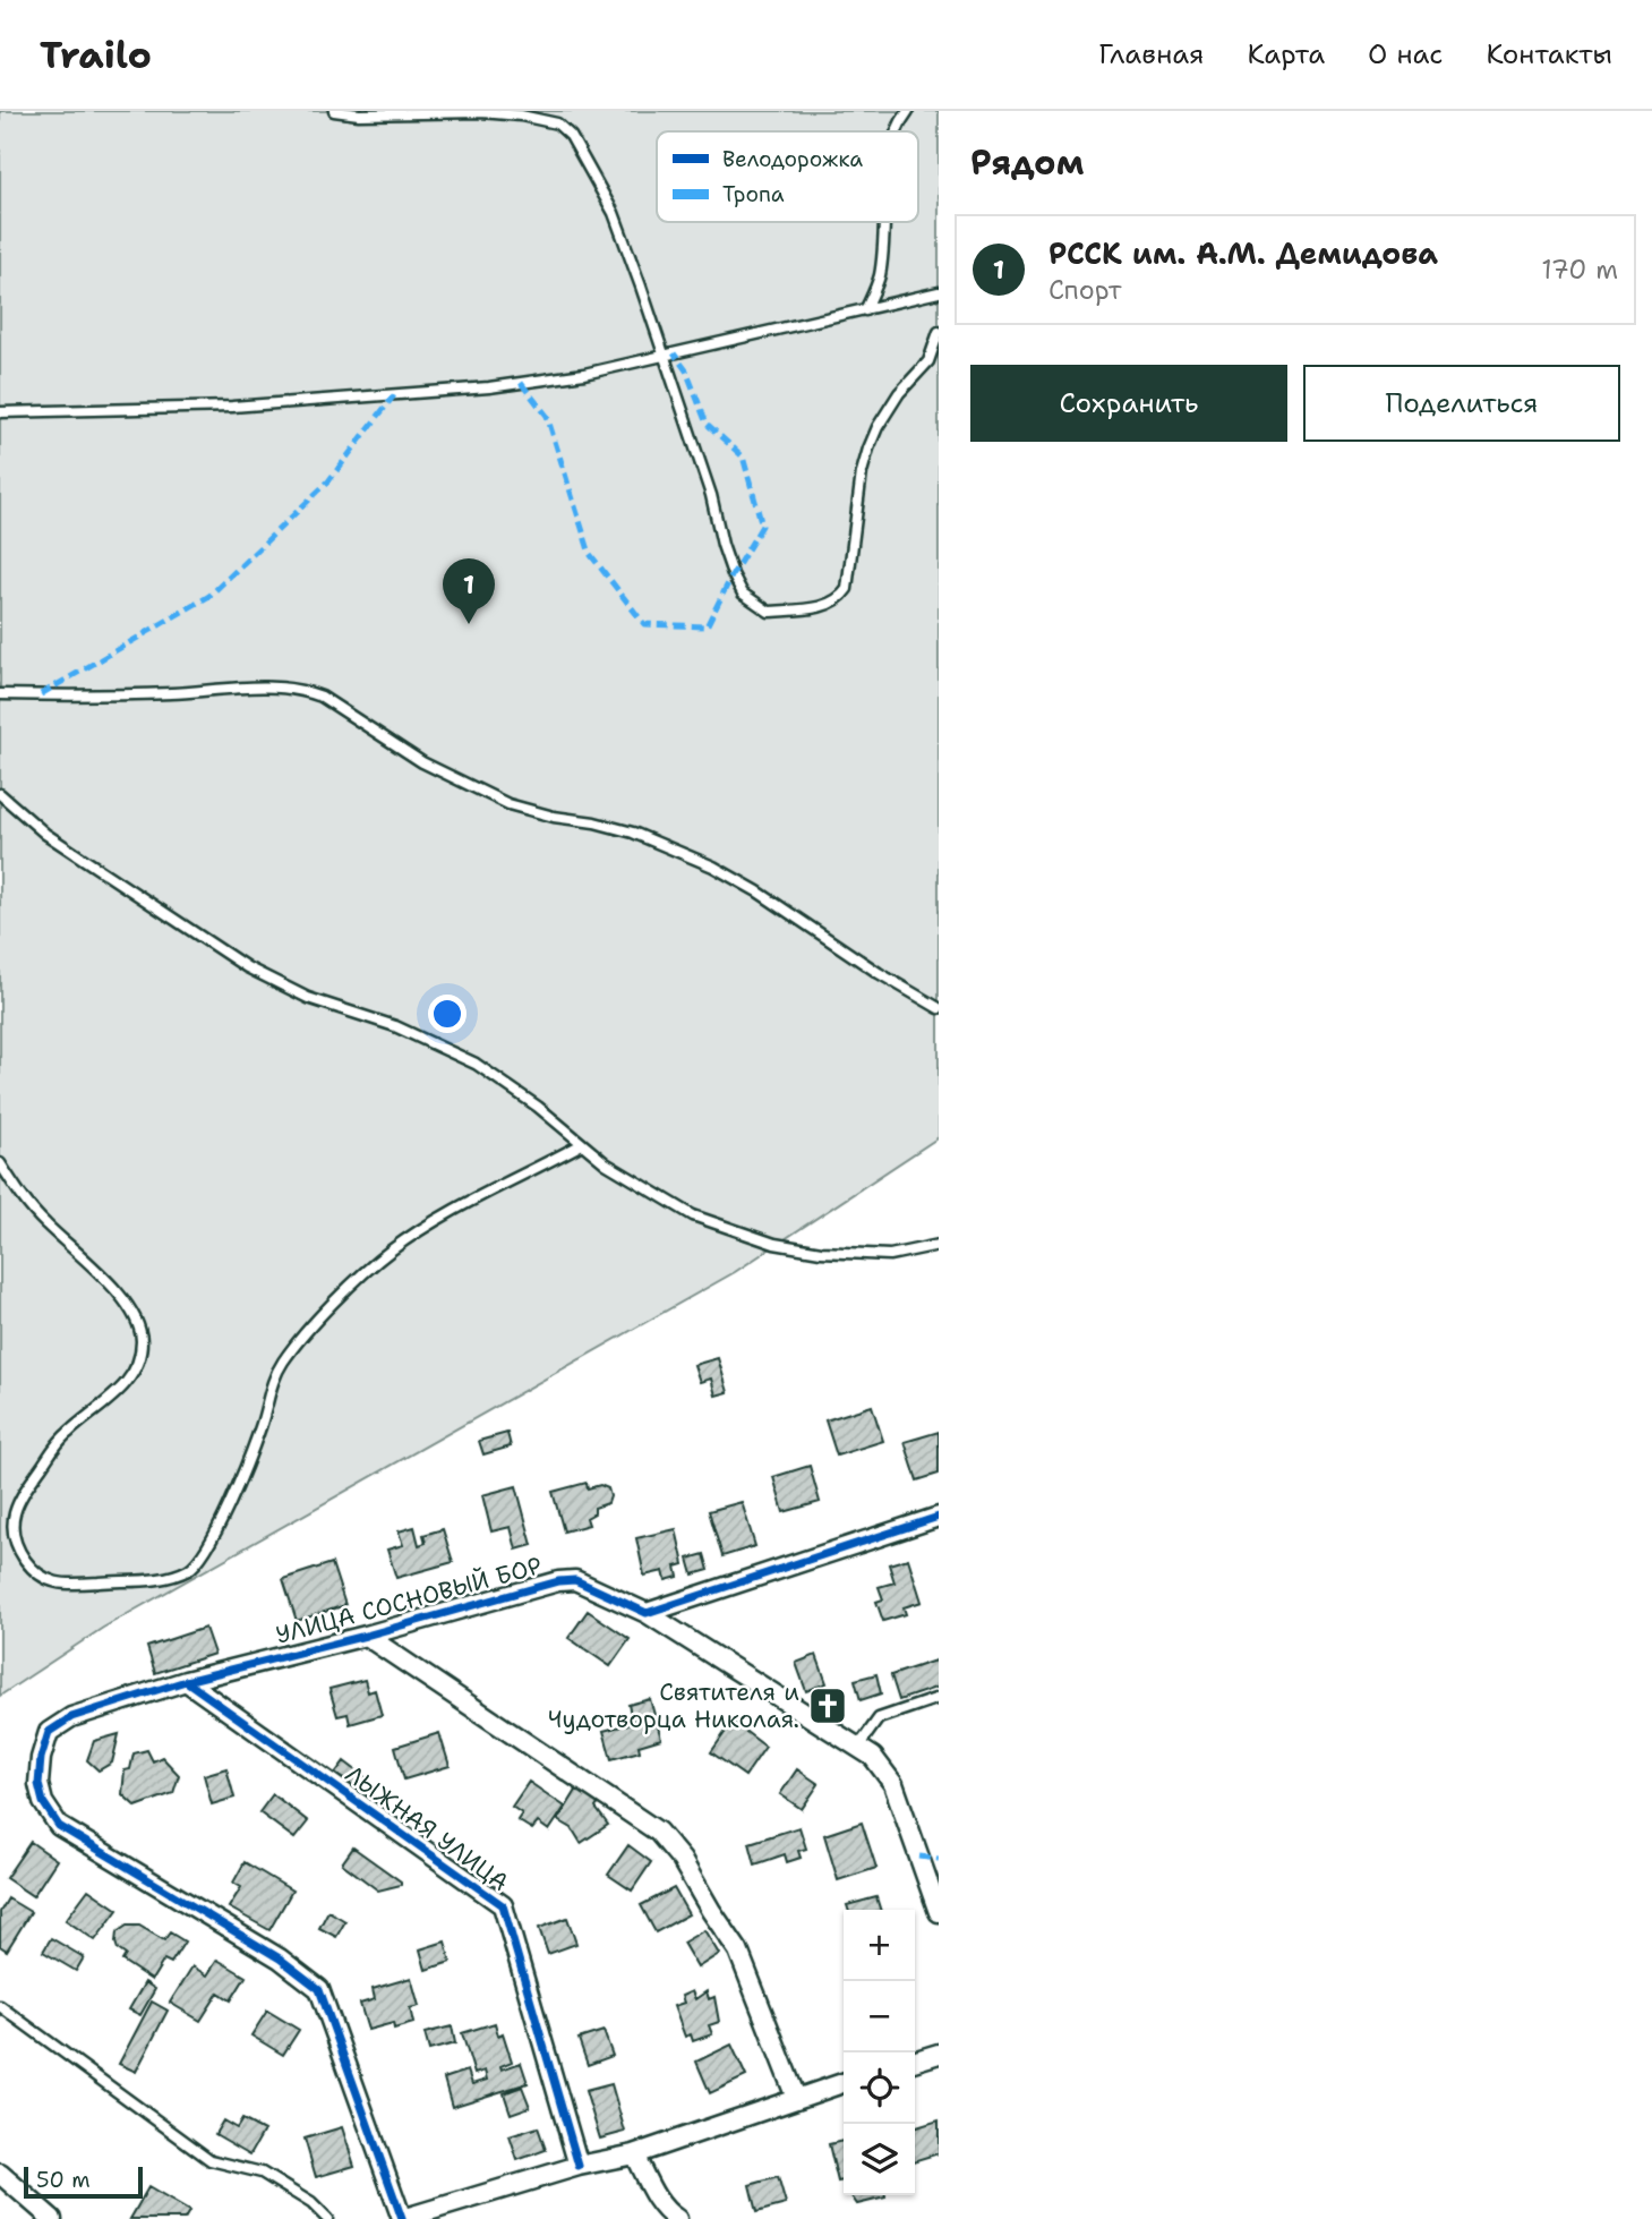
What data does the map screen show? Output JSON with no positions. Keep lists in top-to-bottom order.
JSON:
{
  "streets": {
    "street": ["УЛИЦА СОСНОВЫЙ БОР", "ЛЫЖНАЯ УЛИЦА"]
  },
  "crossings": [
    ["УЛИЦА СОСНОВЫЙ БОР", "ЛЫЖНАЯ УЛИЦА"]
  ],
  "places": {
    "church": ["Святителя и Чудотворца Николая."]
  },
  "legend": ["Велодорожка", "Тропа"],
  "scale_bar": "50 m",
  "page": {
    "header": "Trailo",
    "nav": [
      "Главная",
      "Карта",
      "О нас",
      "Контакты"
    ],
    "heading": "Рядом",
    "list": [
      {
        "mark": "1",
        "name": "РССК им. А.М. Демидова",
        "note": "Спорт",
        "value": "170 m"
      }
    ],
    "buttons": ["Сохранить", "Поделиться"],
    "pins": "1",
    "map_buttons": ["+", "−"],
    "scale": "50 m"
  }
}
